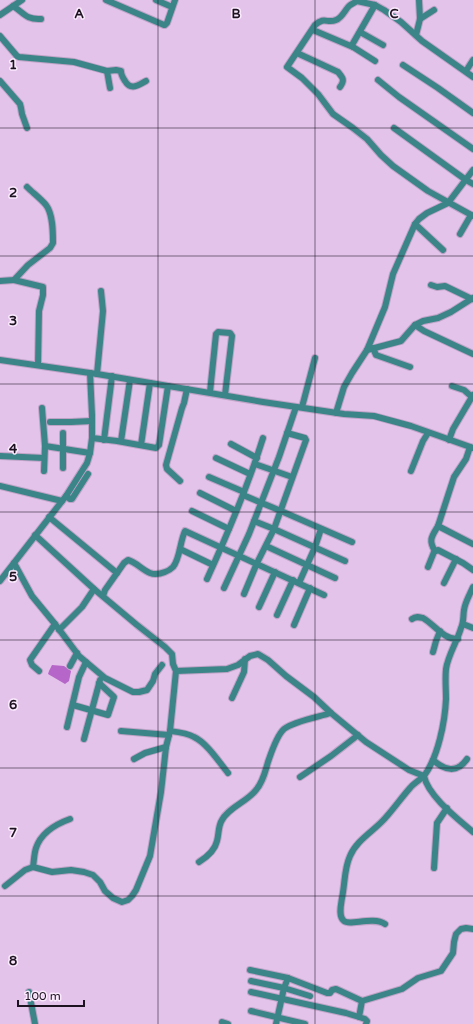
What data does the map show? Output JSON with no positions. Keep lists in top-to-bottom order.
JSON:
{
  "scale_bar": "100 m",
  "grid": {
    "columns": ["A", "B", "C"],
    "rows": [
      "1",
      "2",
      "3",
      "4",
      "5",
      "6",
      "7",
      "8"
    ]
  }
}
